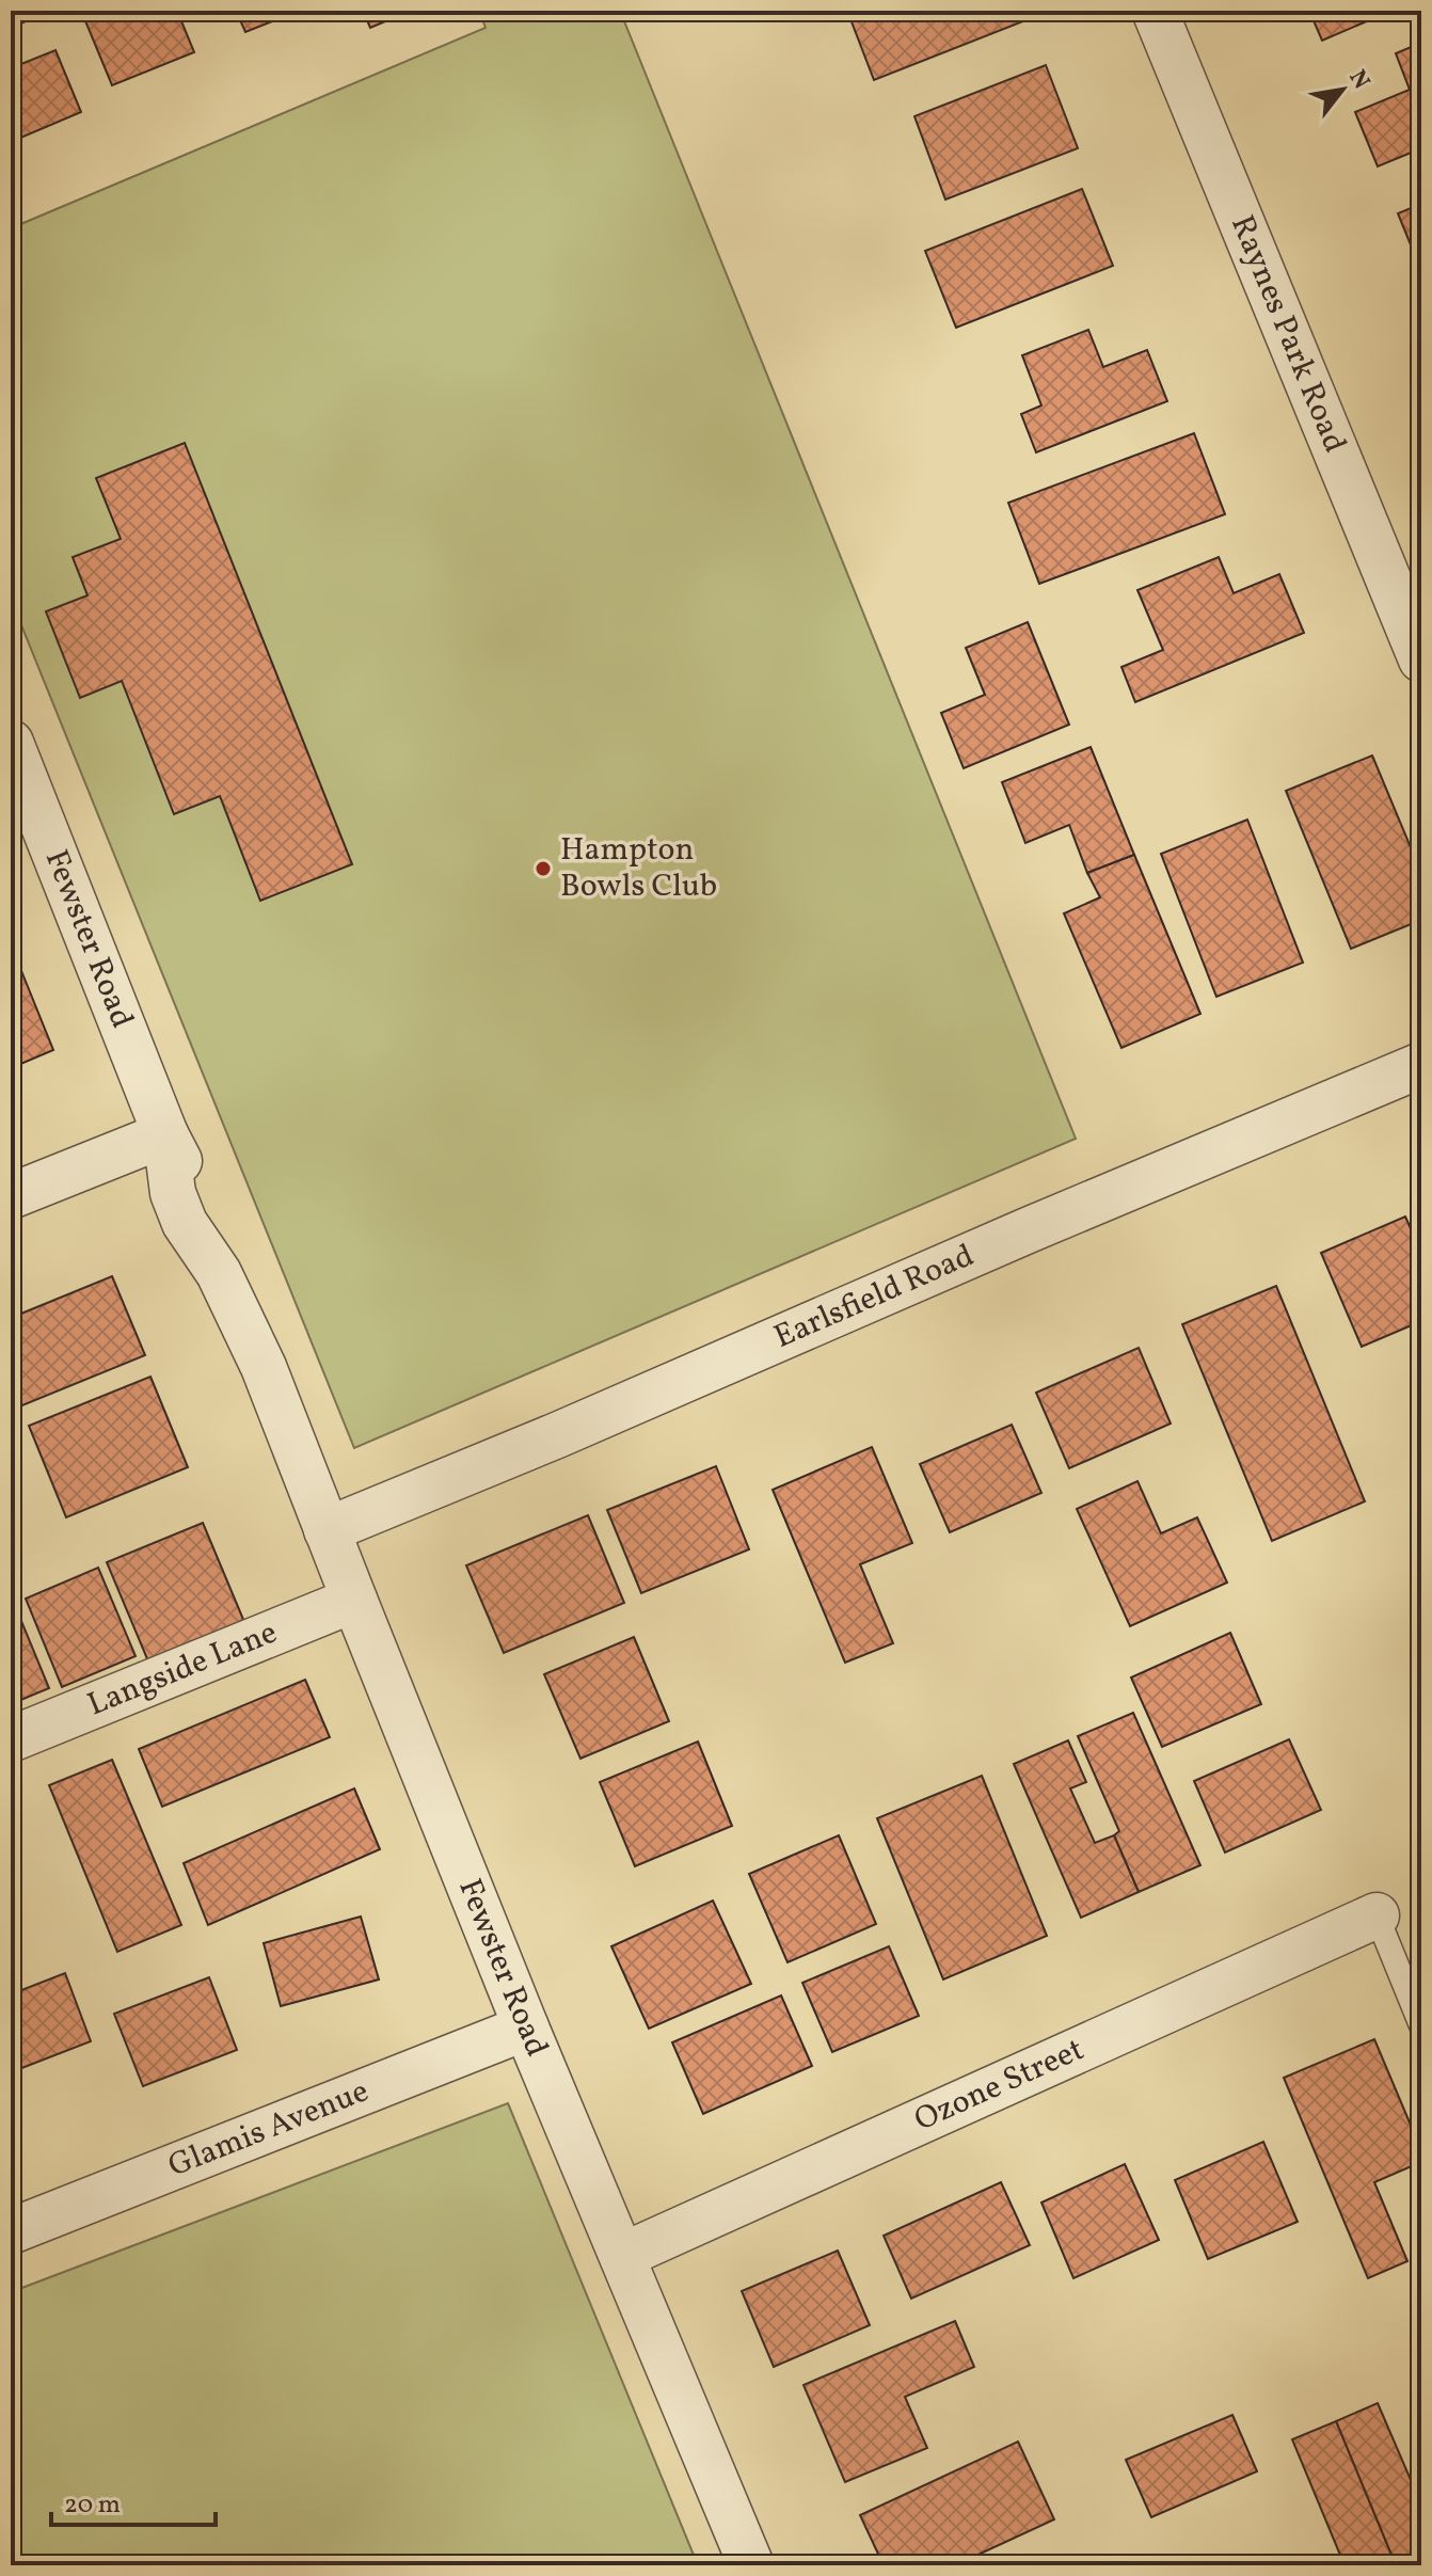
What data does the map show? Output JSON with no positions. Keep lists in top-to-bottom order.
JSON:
{
  "streets": {
    "street": [
      "Raynes Park Road",
      "Fewster Road",
      "Earlsfield Road",
      "Langside Lane",
      "Ozone Street",
      "Glamis Avenue"
    ]
  },
  "crossings": [
    ["Fewster Road", "Earlsfield Road"],
    ["Fewster Road", "Langside Lane"],
    ["Fewster Road", "Ozone Street"],
    ["Fewster Road", "Glamis Avenue"]
  ],
  "places": ["Hampton Bowls Club"],
  "scale_bar": "20 m",
  "north": "top right"
}
